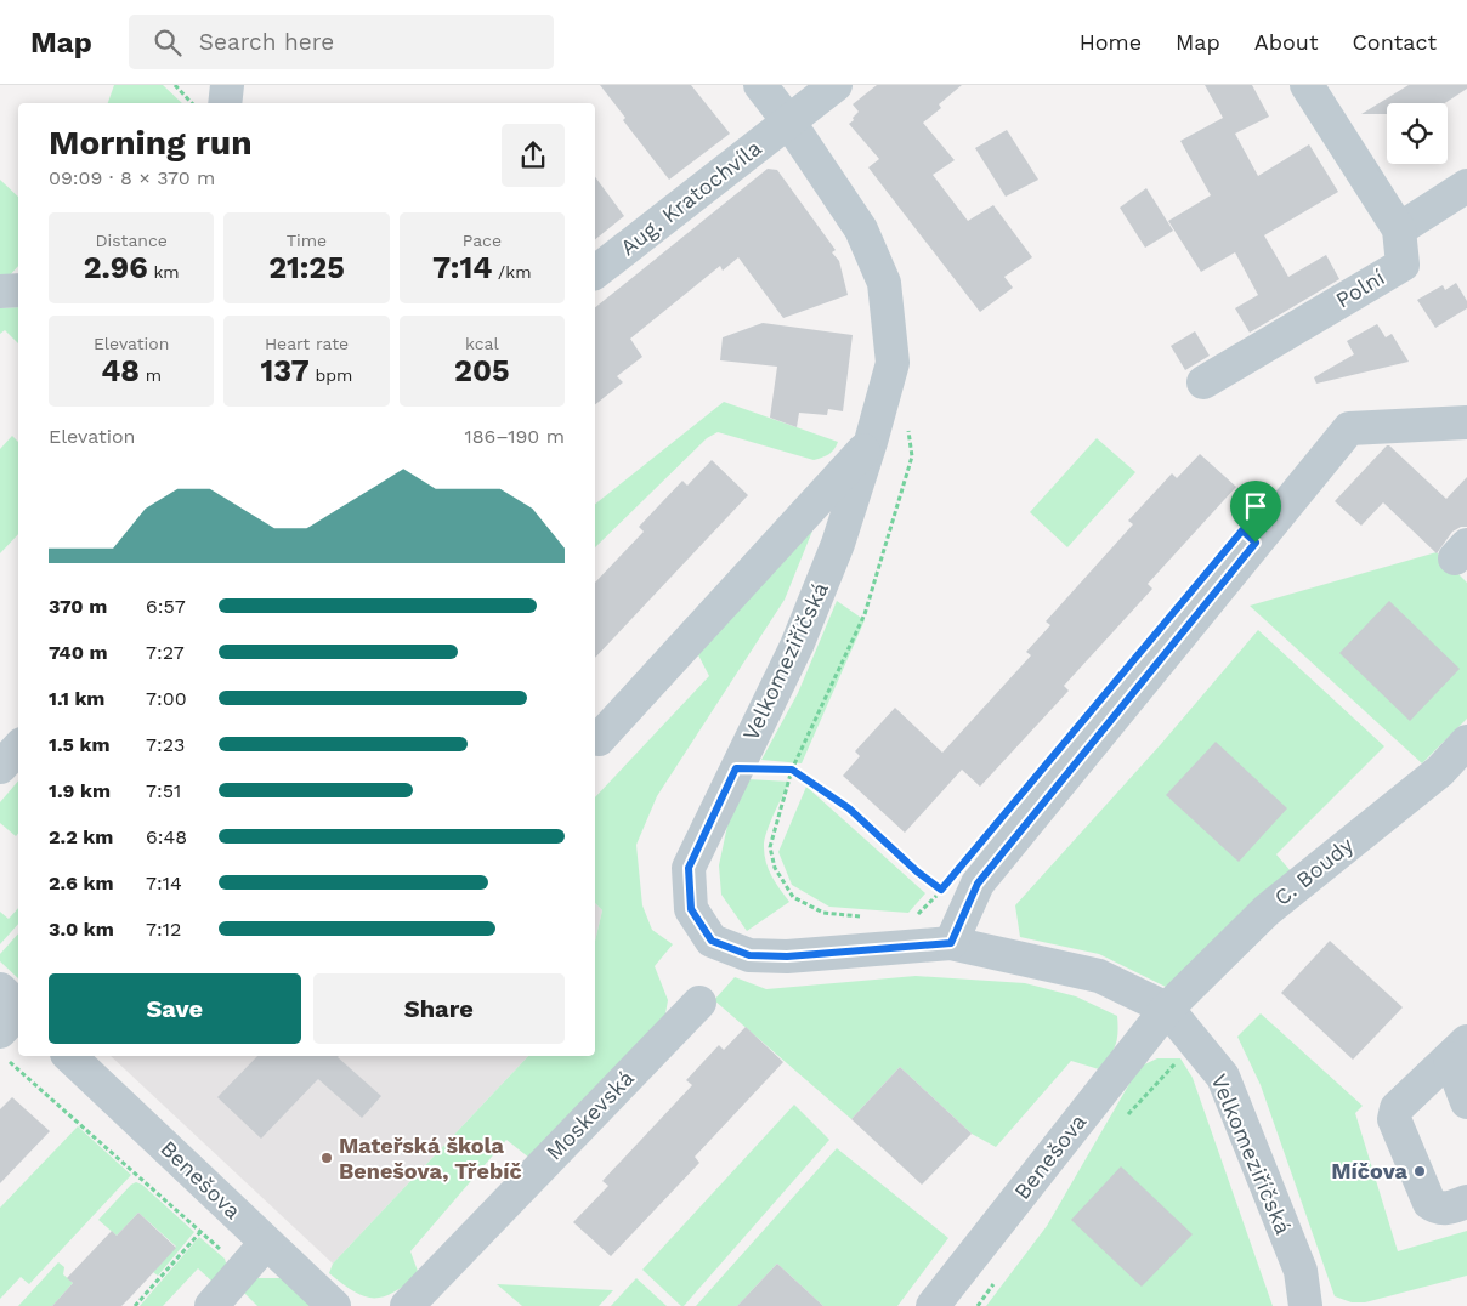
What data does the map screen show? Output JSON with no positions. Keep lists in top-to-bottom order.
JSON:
{
  "streets": {
    "street": [
      "Aug. Kratochvíla",
      "Polní",
      "Velkomeziříčská",
      "C. Boudy",
      "Moskevská",
      "Benešova"
    ]
  },
  "crossings": [
    ["Aug. Kratochvíla", "Velkomeziříčská"],
    ["Velkomeziříčská", "C. Boudy"],
    ["Velkomeziříčská", "Benešova"],
    ["C. Boudy", "Benešova"]
  ],
  "places": ["Mateřská škola Benešova, Třebíč", "Míčova"],
  "page": {
    "header": "Map",
    "search": "Search here",
    "nav": [
      "Home",
      "Map",
      "About",
      "Contact"
    ],
    "heading": ["Morning run", "09:09 · 8 × 370 m"],
    "stats": [
      ["Distance", "2.96 km"],
      ["Time", "21:25"],
      ["Pace", "7:14 /km"],
      ["Elevation", "48 m"],
      ["Heart rate", "137 bpm"],
      ["kcal", "205"]
    ],
    "chart": ["Elevation", "186–190 m"],
    "list": [
      {
        "name": "370 m",
        "note": "6:57"
      },
      {
        "name": "740 m",
        "note": "7:27"
      },
      {
        "name": "1.1 km",
        "note": "7:00"
      },
      {
        "name": "1.5 km",
        "note": "7:23"
      },
      {
        "name": "1.9 km",
        "note": "7:51"
      },
      {
        "name": "2.2 km",
        "note": "6:48"
      },
      {
        "name": "2.6 km",
        "note": "7:14"
      },
      {
        "name": "3.0 km",
        "note": "7:12"
      }
    ],
    "buttons": ["Save", "Share"]
  }
}
